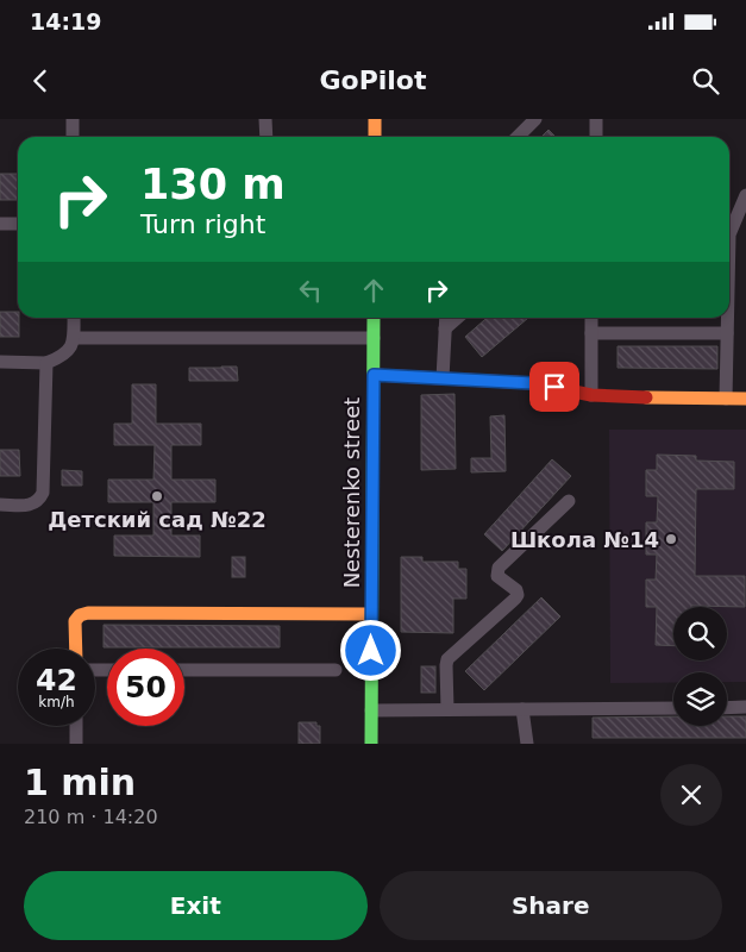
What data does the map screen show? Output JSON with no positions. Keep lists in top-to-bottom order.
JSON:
{
  "streets": {
    "street": ["Nesterenko street"]
  },
  "places": ["Детский сад №22", "Школа №14"],
  "page": {
    "status": "14:19",
    "header": "GoPilot",
    "turn": ["130 m", "Turn right"],
    "speed": "42 km/h",
    "limit": "50",
    "heading": ["1 min", "210 m · 14:20"],
    "buttons": ["Exit", "Share"]
  }
}
